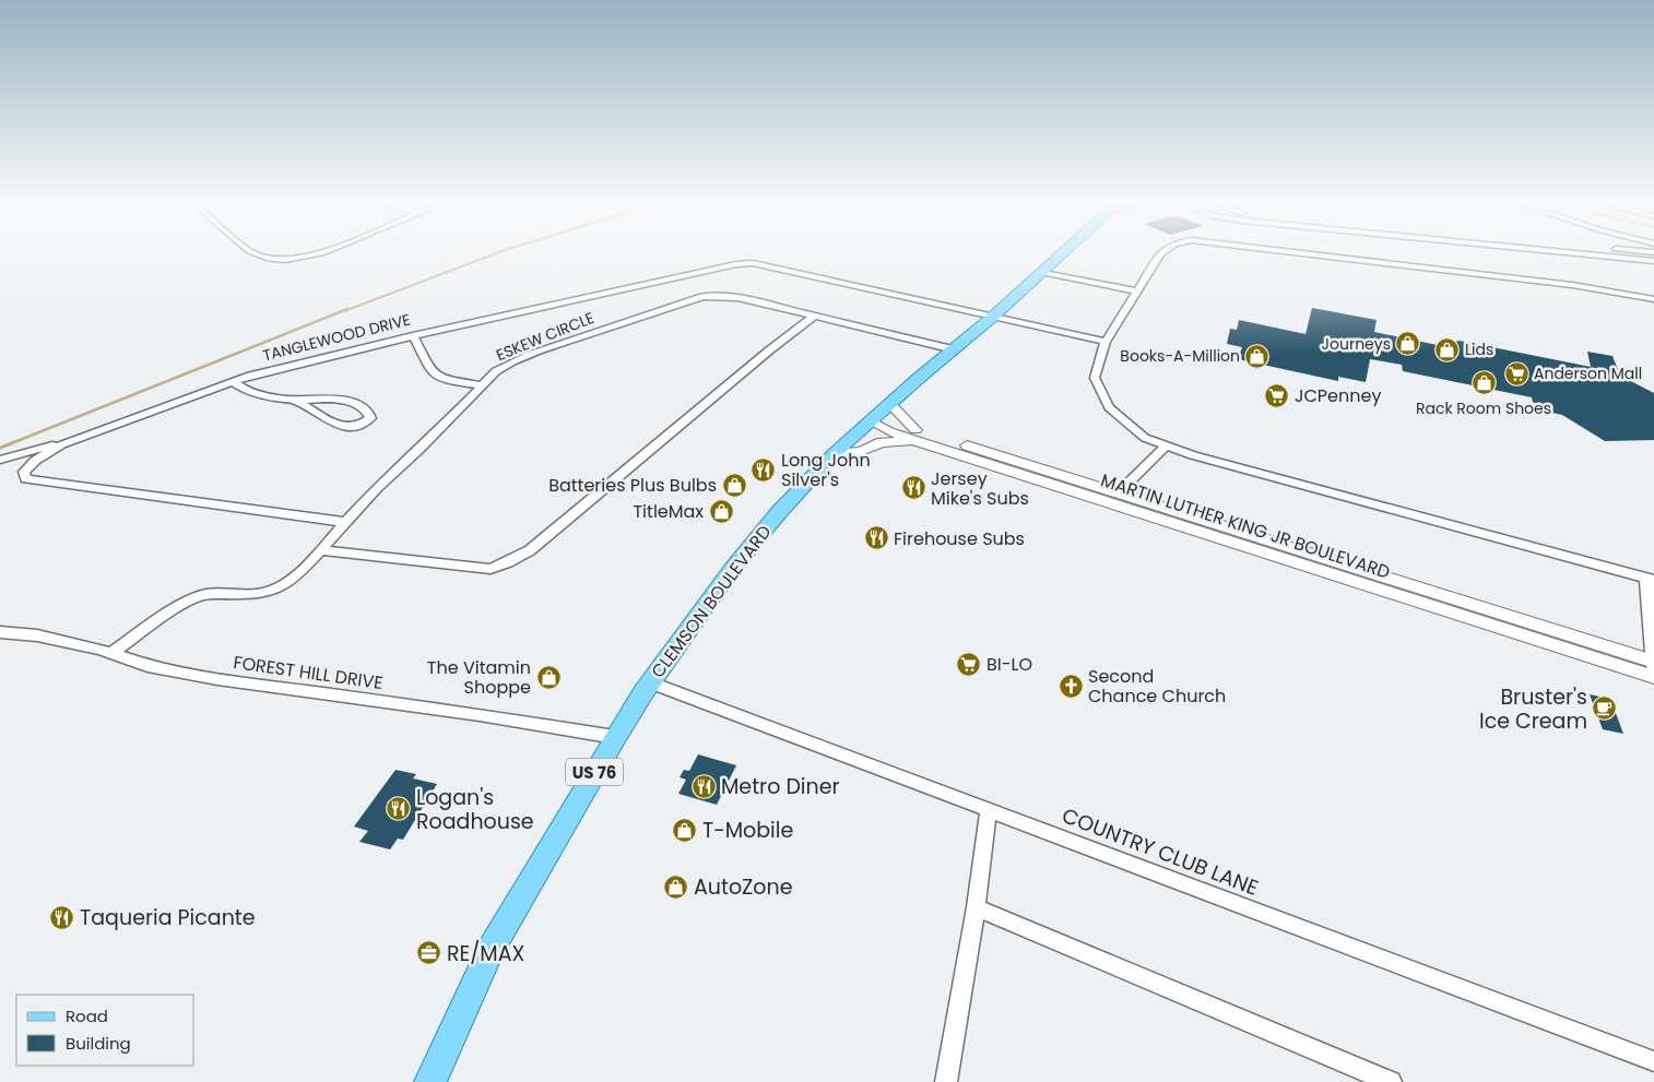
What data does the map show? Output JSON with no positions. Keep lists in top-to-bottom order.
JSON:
{
  "streets": {
    "main road": ["CLEMSON BOULEVARD", "US 76"],
    "street": [
      "ESKEW CIRCLE",
      "TANGLEWOOD DRIVE",
      "MARTIN LUTHER KING JR BOULEVARD",
      "FOREST HILL DRIVE",
      "COUNTRY CLUB LANE"
    ]
  },
  "crossings": [
    ["ESKEW CIRCLE", "TANGLEWOOD DRIVE"],
    ["ESKEW CIRCLE", "CLEMSON BOULEVARD"],
    ["ESKEW CIRCLE", "FOREST HILL DRIVE"],
    ["TANGLEWOOD DRIVE", "CLEMSON BOULEVARD"],
    ["MARTIN LUTHER KING JR BOULEVARD", "CLEMSON BOULEVARD"],
    ["CLEMSON BOULEVARD", "FOREST HILL DRIVE"],
    ["CLEMSON BOULEVARD", "COUNTRY CLUB LANE"]
  ],
  "places": {
    "shop": [
      "Journeys",
      "Lids",
      "Books-A-Million",
      "Rack Room Shoes",
      "Batteries Plus Bulbs",
      "TitleMax",
      "The Vitamin Shoppe",
      "T-Mobile",
      "AutoZone"
    ],
    "supermarket": ["Anderson Mall", "JCPenney", "BI-LO"],
    "restaurant": [
      "Long John Silver's",
      "Jersey Mike's Subs",
      "Firehouse Subs",
      "Metro Diner",
      "Logan's Roadhouse",
      "Taqueria Picante"
    ],
    "church": ["Second Chance Church"],
    "cafe": ["Bruster's Ice Cream"],
    "office": ["RE/MAX"]
  },
  "legend": ["Road", "Building"]
}
